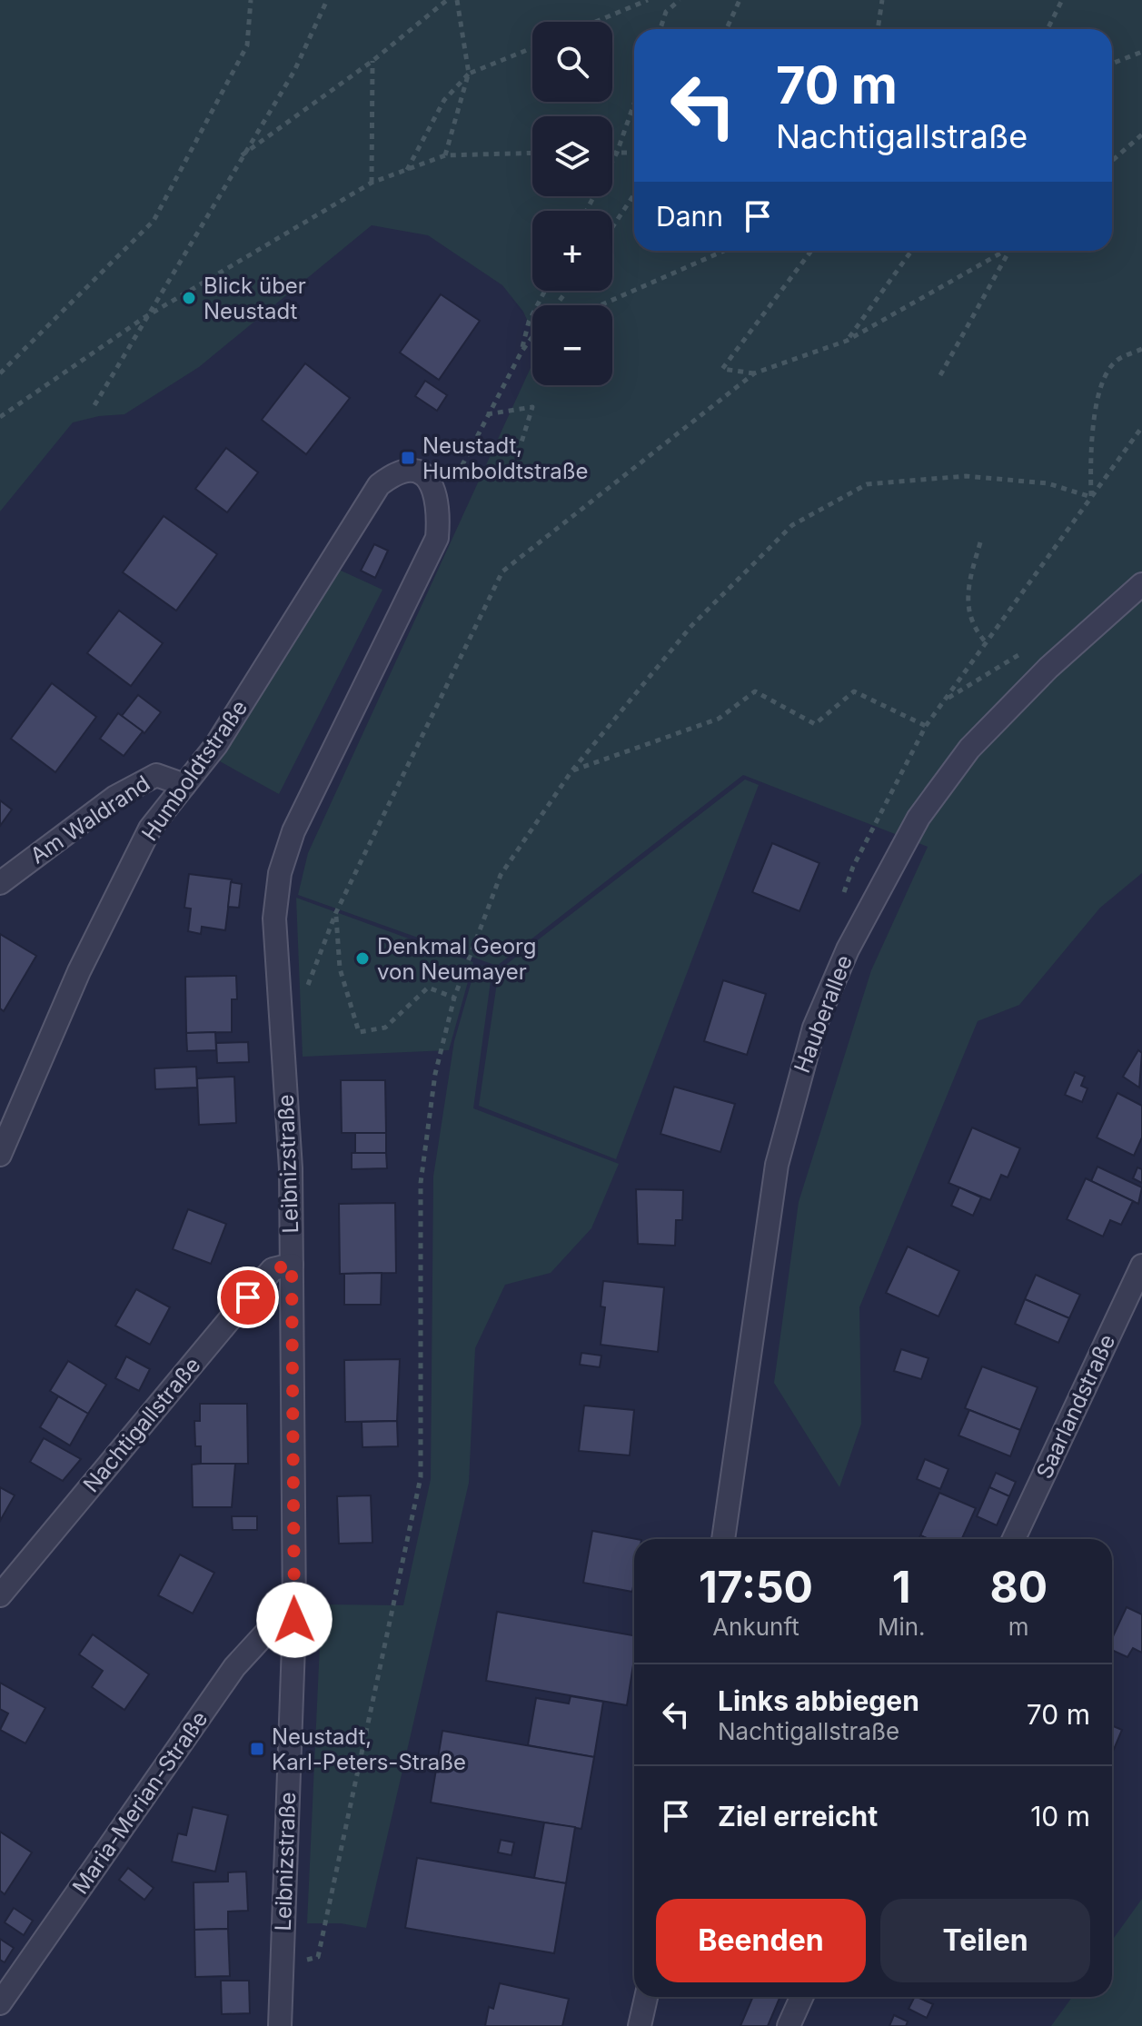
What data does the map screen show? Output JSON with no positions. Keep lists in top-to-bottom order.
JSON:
{
  "streets": {
    "street": [
      "Humboldtstraße",
      "Am Waldrand",
      "Hauberallee",
      "Leibnizstraße",
      "Saarlandstraße",
      "Nachtigallstraße",
      "Maria-Merian-Straße"
    ]
  },
  "crossings": [
    ["Humboldtstraße", "Am Waldrand"],
    ["Humboldtstraße", "Leibnizstraße"],
    ["Leibnizstraße", "Nachtigallstraße"],
    ["Leibnizstraße", "Maria-Merian-Straße"]
  ],
  "places": {
    "other": ["Blick über Neustadt", "Denkmal Georg von Neumayer"],
    "transit": ["Neustadt, Humboldtstraße", "Neustadt, Karl-Peters-Straße"]
  },
  "page": {
    "map_buttons": ["+", "−"],
    "turn": ["70 m", "Nachtigallstraße"],
    "then": "Dann",
    "eta": [
      "17:50",
      "Ankunft",
      "1",
      "Min.",
      "80",
      "m"
    ],
    "list": [
      {
        "name": "Links abbiegen",
        "note": "Nachtigallstraße",
        "value": "70 m"
      },
      {
        "name": "Ziel erreicht",
        "value": "10 m"
      }
    ],
    "buttons": ["Beenden", "Teilen"]
  }
}
